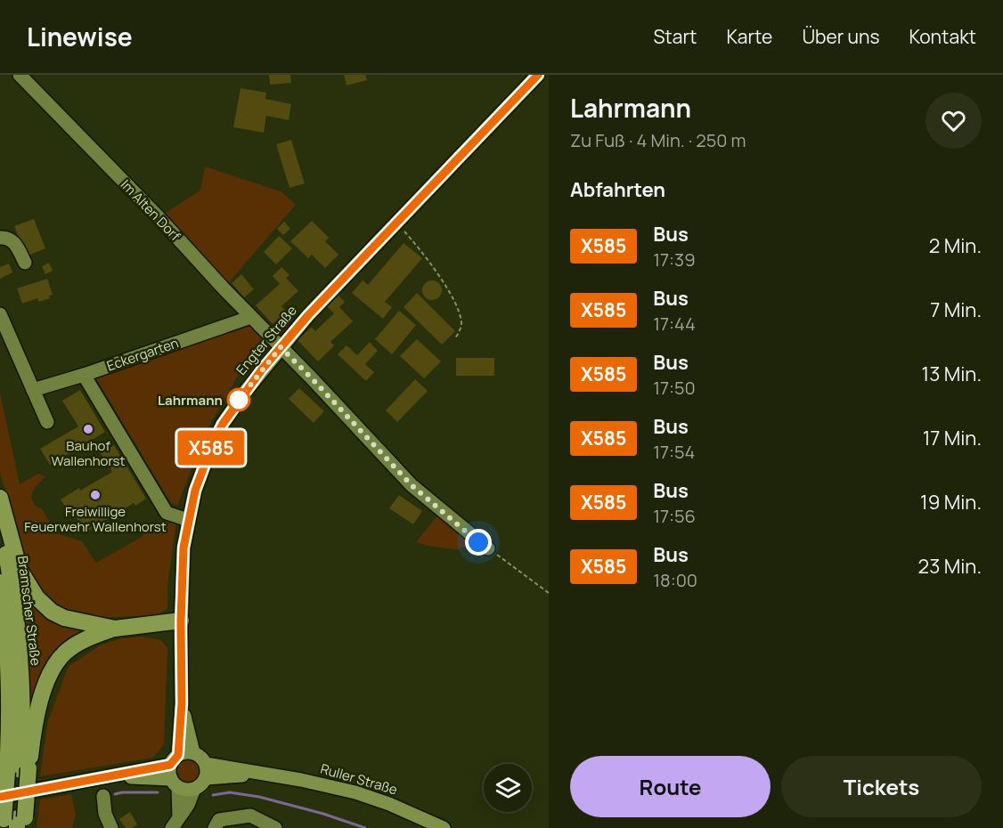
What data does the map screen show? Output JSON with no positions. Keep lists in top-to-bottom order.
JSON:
{
  "streets": {
    "highway": ["Bramscher Straße"],
    "main road": ["Engter Straße", "Ruller Straße"],
    "street": ["Im Alten Dorf", "Eckergarten"]
  },
  "crossings": [
    ["Im Alten Dorf", "Engter Straße"],
    ["Im Alten Dorf", "Eckergarten"],
    ["Engter Straße", "Ruller Straße"]
  ],
  "places": ["Lahrmann", "Bauhof Wallenhorst", "Freiwillige Feuerwehr Wallenhorst"],
  "lines": ["bus line X585"],
  "page": {
    "header": "Linewise",
    "nav": [
      "Start",
      "Karte",
      "Über uns",
      "Kontakt"
    ],
    "on_map": "X585",
    "heading": [
      ["Lahrmann", "Zu Fuß · 4 Min. · 250 m"],
      "Abfahrten"
    ],
    "list": [
      {
        "mark": "X585",
        "name": "Bus",
        "note": "17:39",
        "value": "2 Min."
      },
      {
        "mark": "X585",
        "name": "Bus",
        "note": "17:44",
        "value": "7 Min."
      },
      {
        "mark": "X585",
        "name": "Bus",
        "note": "17:50",
        "value": "13 Min."
      },
      {
        "mark": "X585",
        "name": "Bus",
        "note": "17:54",
        "value": "17 Min."
      },
      {
        "mark": "X585",
        "name": "Bus",
        "note": "17:56",
        "value": "19 Min."
      },
      {
        "mark": "X585",
        "name": "Bus",
        "note": "18:00",
        "value": "23 Min."
      }
    ],
    "buttons": ["Route", "Tickets"]
  }
}
